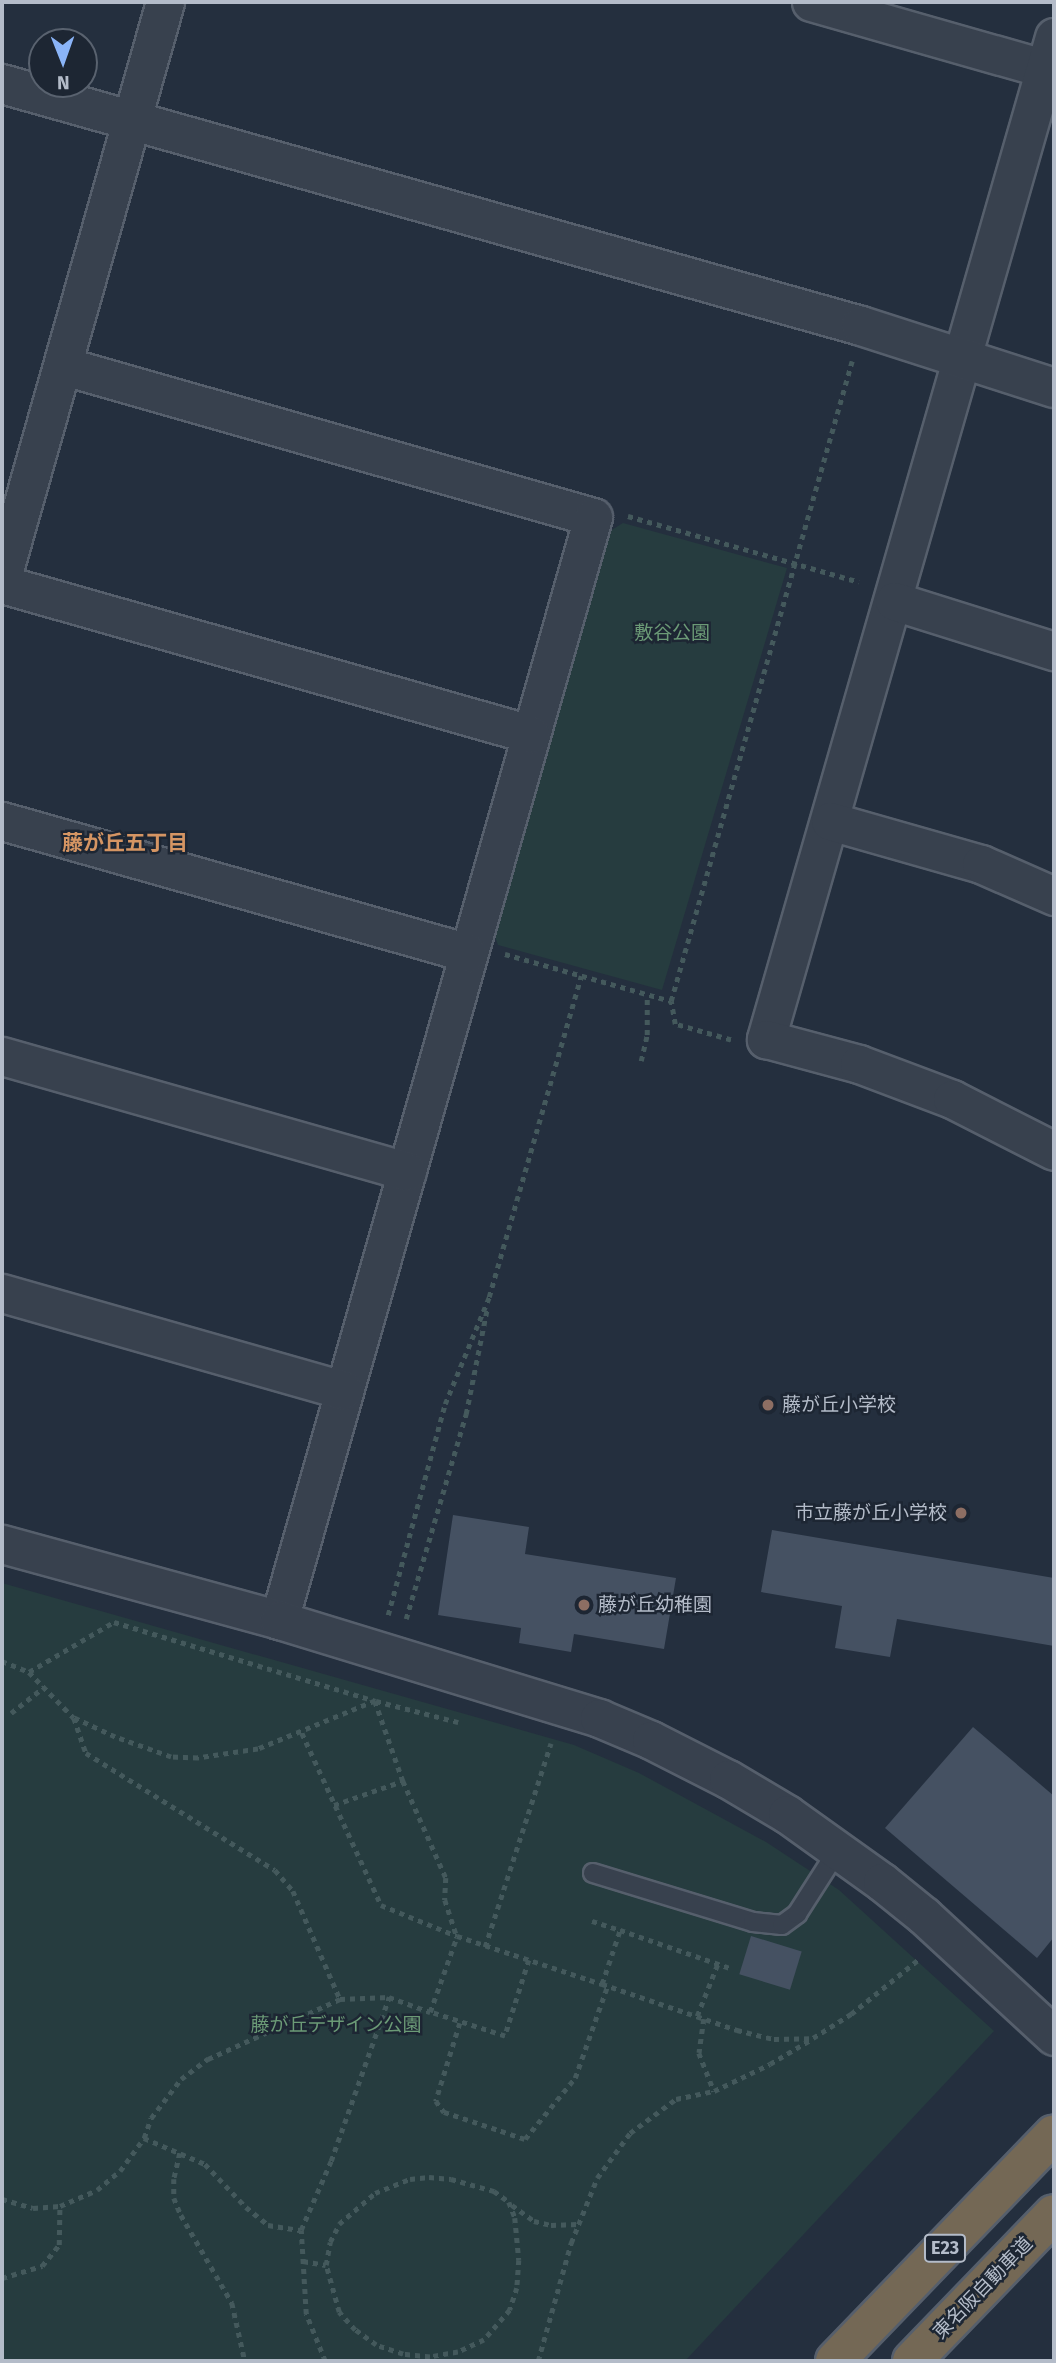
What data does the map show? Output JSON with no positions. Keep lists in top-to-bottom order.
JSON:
{
  "streets": {
    "highway": ["E23", "東名阪自動車道"]
  },
  "districts": ["藤が丘五丁目"],
  "parks": ["敷谷公園", "藤が丘デザイン公園"],
  "places": ["藤が丘小学校", "市立藤が丘小学校", "藤が丘幼稚園"],
  "north": "bottom"
}
